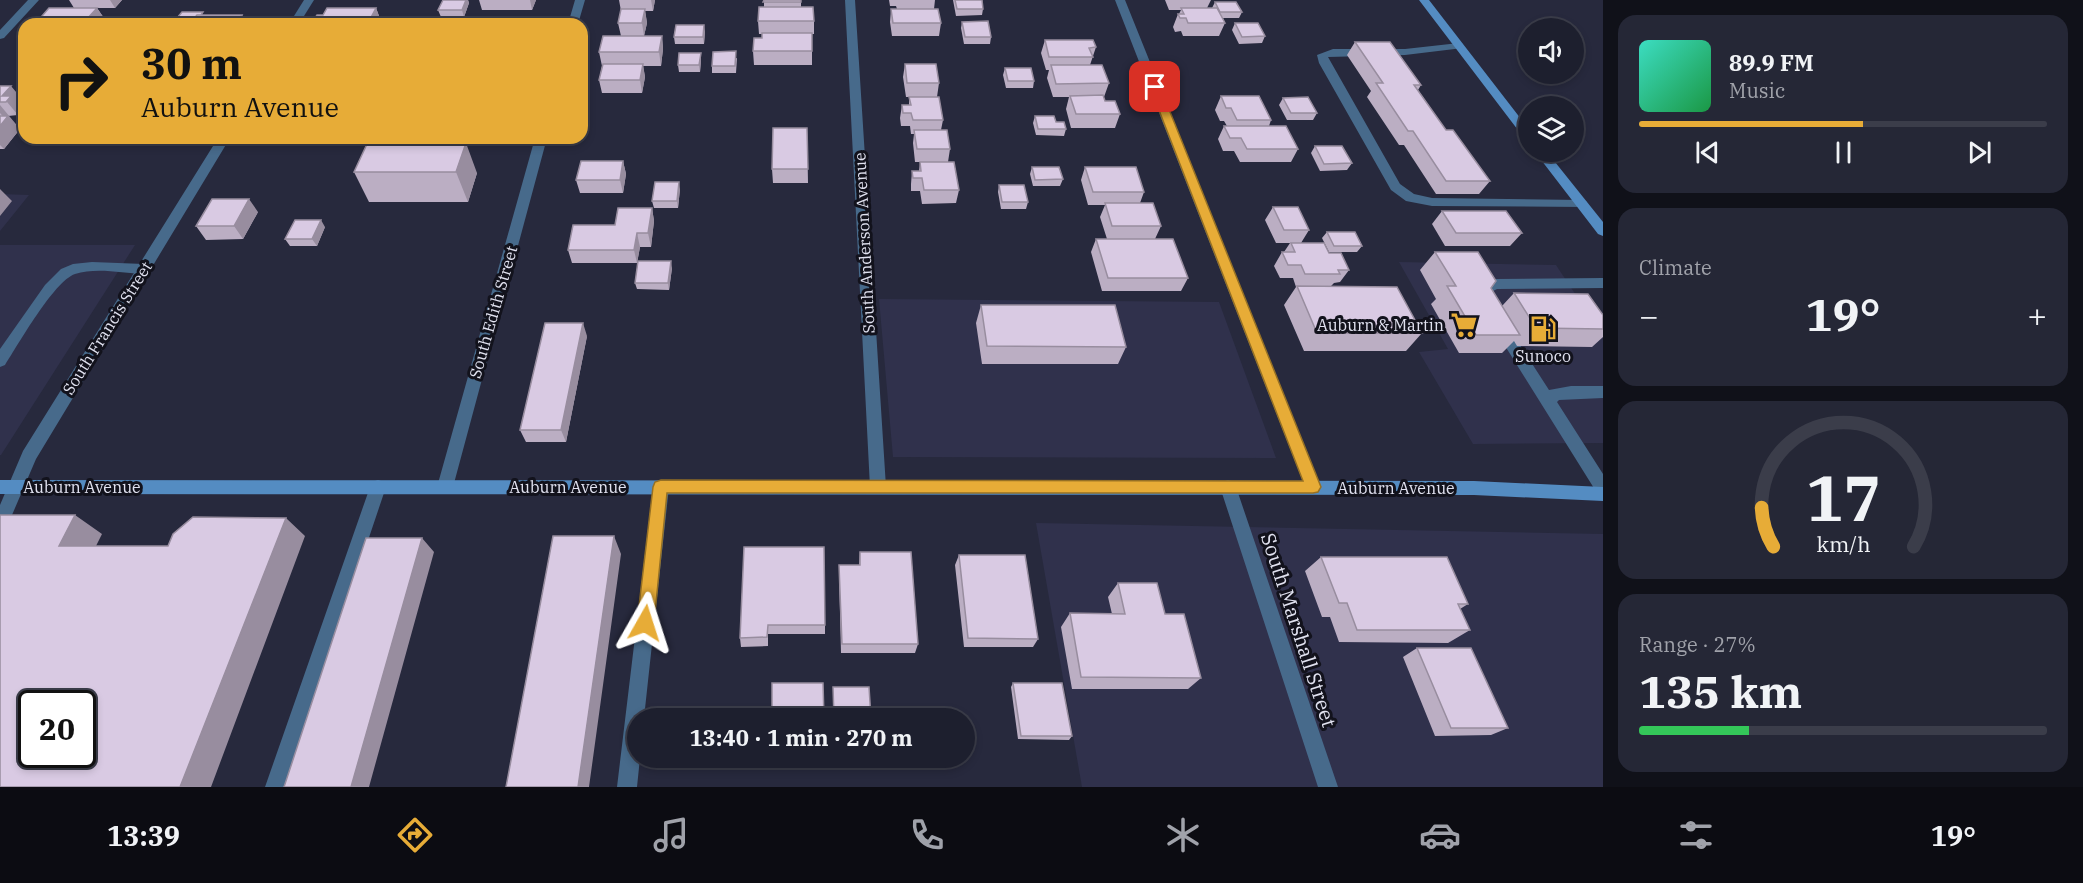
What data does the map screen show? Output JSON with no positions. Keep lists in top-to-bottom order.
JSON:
{
  "streets": {
    "main road": ["Auburn Avenue"],
    "street": [
      "South Anderson Avenue",
      "South Edith Street",
      "South Francis Street",
      "South Marshall Street"
    ]
  },
  "crossings": [
    ["South Anderson Avenue", "Auburn Avenue"],
    ["South Edith Street", "Auburn Avenue"],
    ["South Francis Street", "Auburn Avenue"],
    ["Auburn Avenue", "South Marshall Street"]
  ],
  "places": {
    "supermarket": ["Auburn & Martin"],
    "fuel station": ["Sunoco"]
  },
  "page": {
    "turn": ["30 m", "Auburn Avenue"],
    "song": ["89.9 FM", "Music"],
    "tile": [
      "Climate",
      ["Range · 27%", "135 km"]
    ],
    "heat": ["−", "19°", "+"],
    "limit": "20",
    "trip": "13:40 · 1 min · 270 m",
    "tabs": ["13:39", "19°"],
    "gauge": ["17", "km/h"]
  }
}
